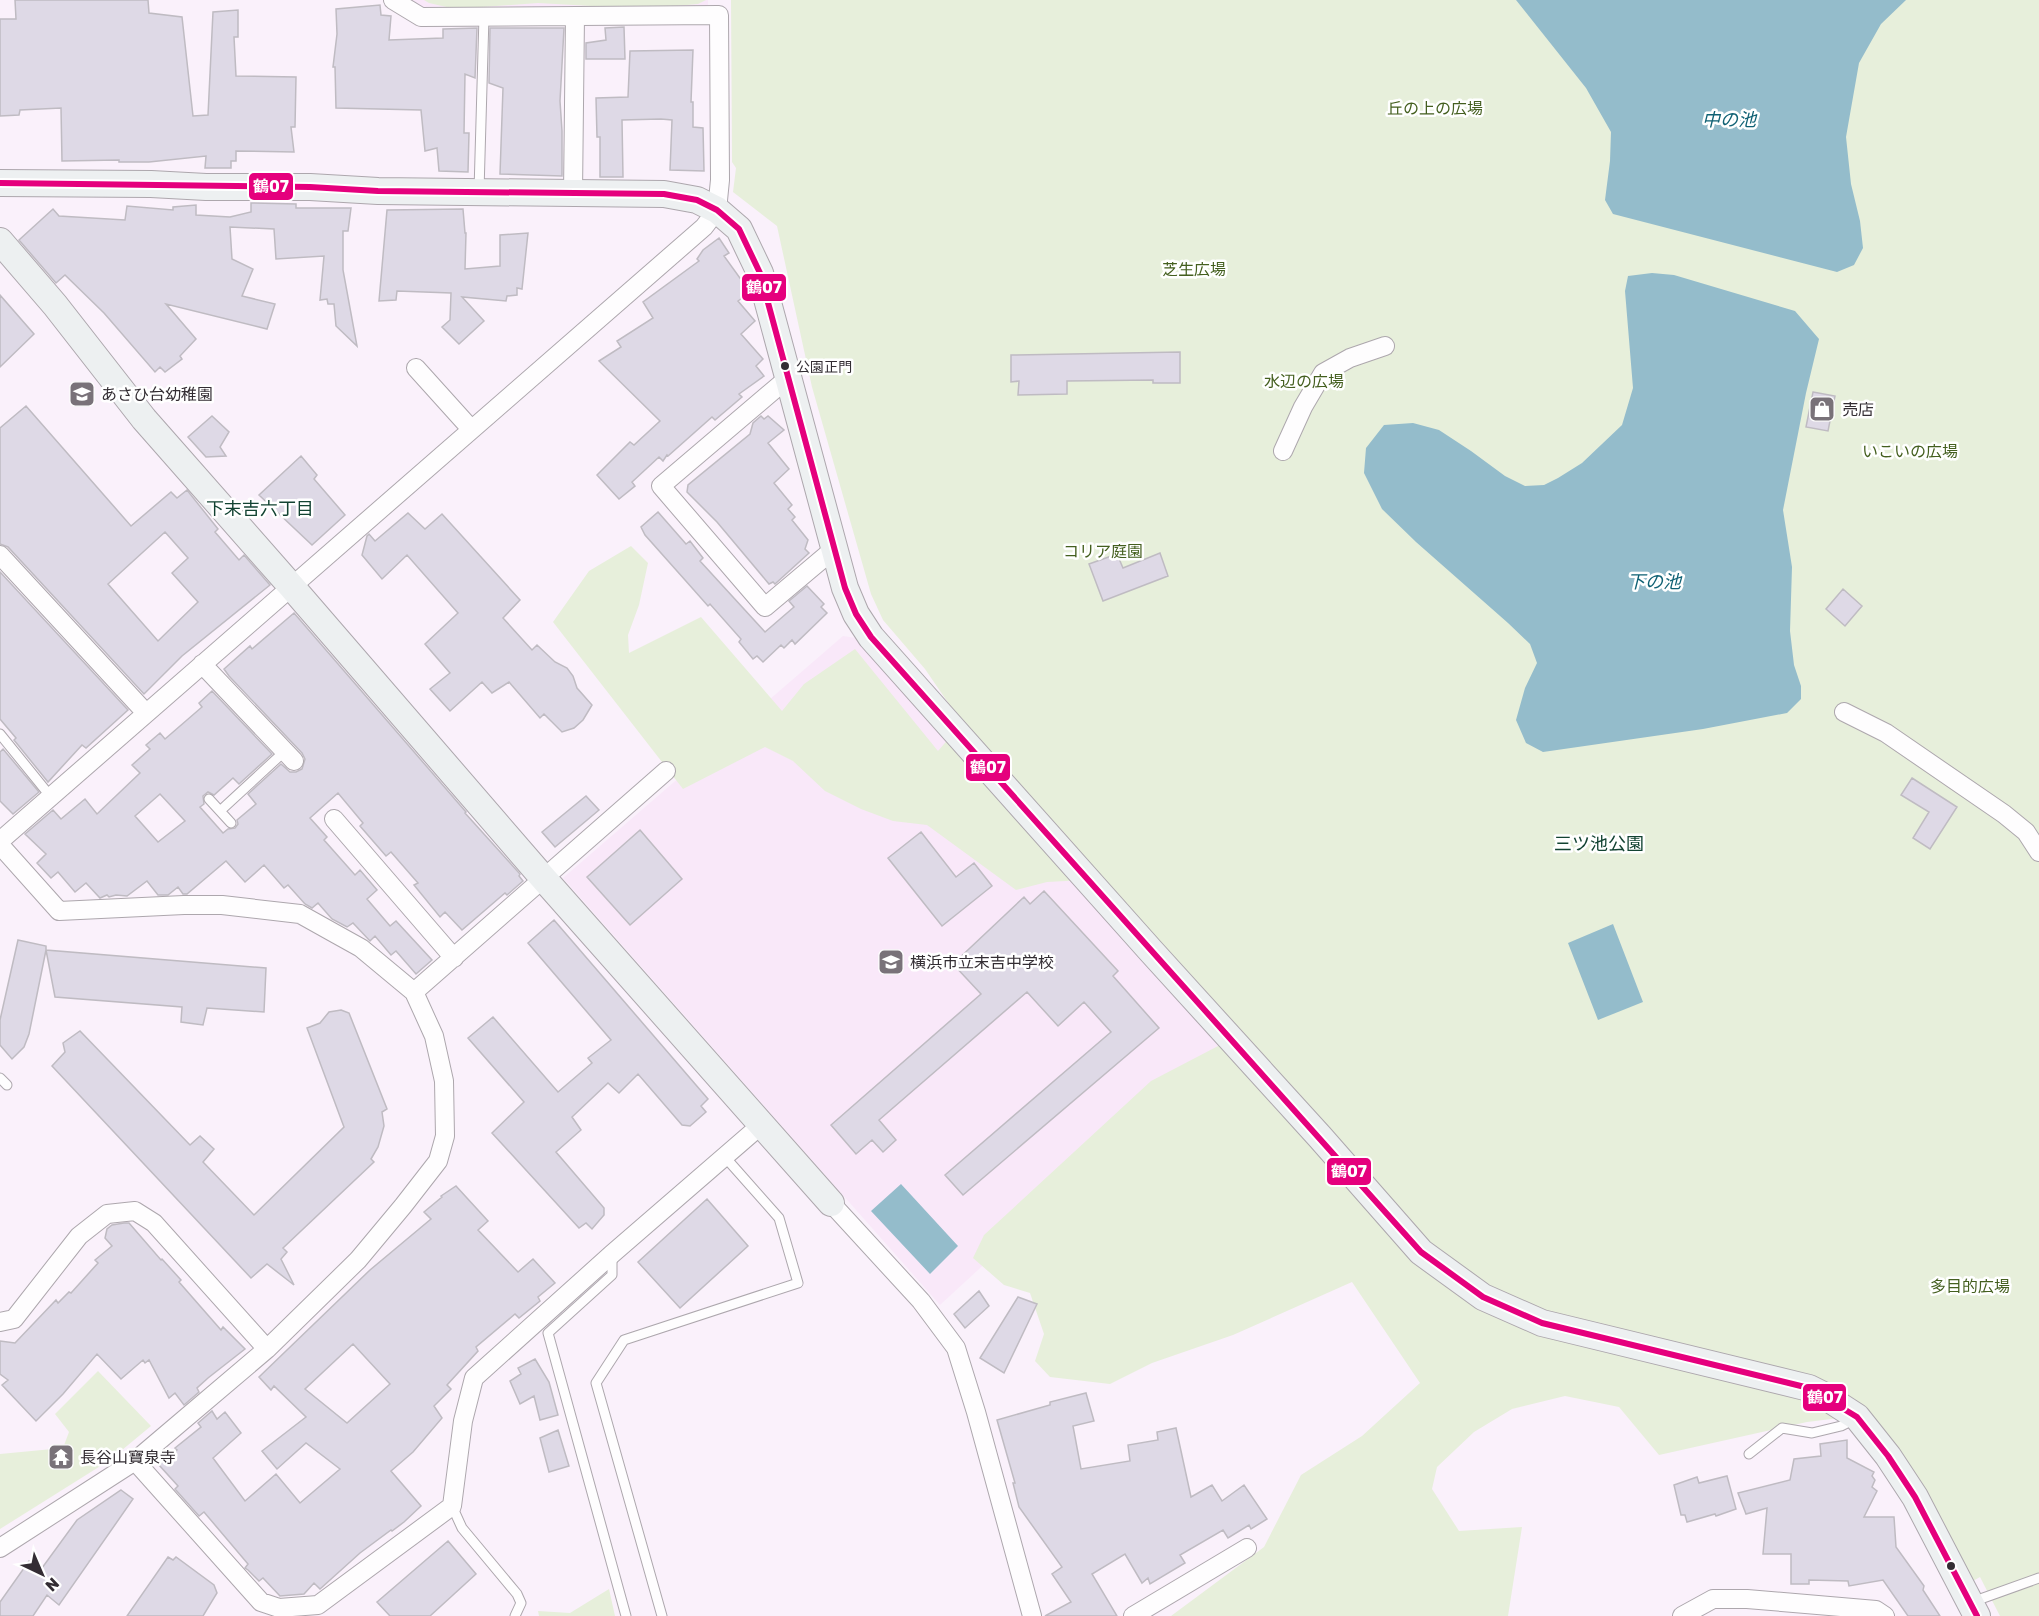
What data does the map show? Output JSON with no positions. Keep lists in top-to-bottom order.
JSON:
{
  "districts": ["下末吉六丁目", "三ツ池公園"],
  "water": ["中の池", "下の池"],
  "parks": [
    "丘の上の広場",
    "芝生広場",
    "水辺の広場",
    "いこいの広場",
    "コリア庭園",
    "多目的広場"
  ],
  "places": {
    "other": ["公園正門"],
    "school or university": ["あさひ台幼稚園", "横浜市立末吉中学校"],
    "shop": ["売店"],
    "temple": ["長谷山寶泉寺"]
  },
  "lines": ["transit line 鶴07"],
  "north": "bottom right"
}
